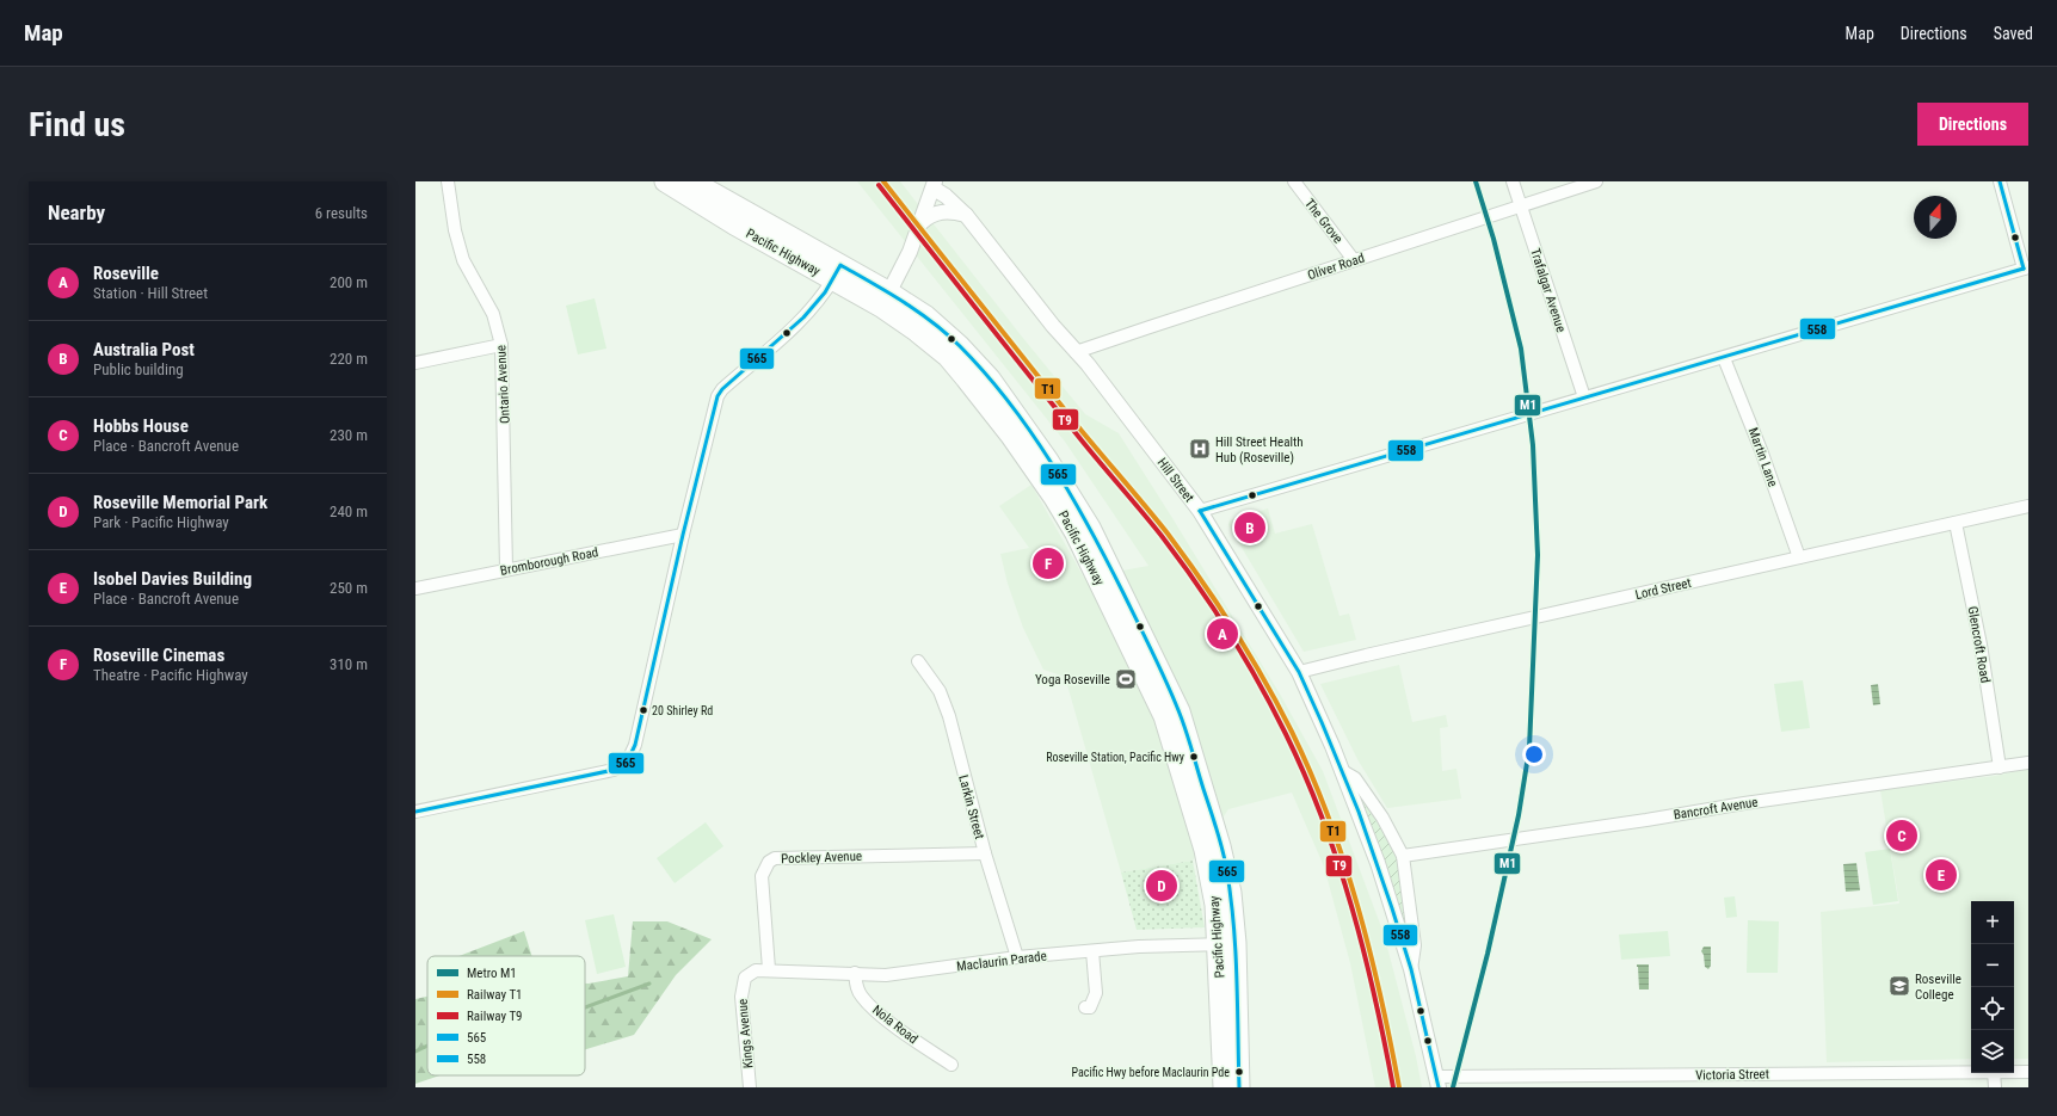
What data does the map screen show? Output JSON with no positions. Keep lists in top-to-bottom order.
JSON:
{
  "streets": {
    "highway": ["Pacific Highway"],
    "street": [
      "The Grove",
      "Oliver Road",
      "Trafalgar Avenue",
      "Ontario Avenue",
      "Martin Lane",
      "Hill Street",
      "Bromborough Road",
      "Lord Street",
      "Glencroft Road",
      "Larkin Street",
      "Bancroft Avenue",
      "Pockley Avenue",
      "Maclaurin Parade",
      "Nola Road",
      "Kings Avenue",
      "Victoria Street"
    ]
  },
  "crossings": [
    ["The Grove", "Oliver Road"],
    ["Pacific Highway", "Maclaurin Parade"],
    ["Oliver Road", "Trafalgar Avenue"],
    ["Oliver Road", "Hill Street"],
    ["Ontario Avenue", "Bromborough Road"],
    ["Martin Lane", "Lord Street"],
    ["Hill Street", "Lord Street"],
    ["Hill Street", "Victoria Street"],
    ["Lord Street", "Glencroft Road"],
    ["Glencroft Road", "Bancroft Avenue"],
    ["Larkin Street", "Pockley Avenue"],
    ["Larkin Street", "Maclaurin Parade"],
    ["Pockley Avenue", "Maclaurin Parade"],
    ["Pockley Avenue", "Kings Avenue"],
    ["Maclaurin Parade", "Nola Road"],
    ["Maclaurin Parade", "Kings Avenue"]
  ],
  "places": {
    "hospital": ["Hill Street Health Hub (Roseville)"],
    "sports": ["Yoga Roseville"],
    "other": ["20 Shirley Rd", "Roseville Station, Pacific Hwy", "Pacific Hwy before Maclaurin Pde"],
    "school or university": ["Roseville College"]
  },
  "lines": [
    "metro line M1",
    "rail line T1",
    "transit line 558",
    "rail line T9",
    "transit line 565"
  ],
  "legend": [
    "Metro M1",
    "Railway T1",
    "Railway T9",
    "565",
    "558"
  ],
  "north": "top",
  "page": {
    "header": "Map",
    "nav": ["Map", "Directions", "Saved"],
    "buttons": "Directions",
    "title": "Find us",
    "heading": ["Nearby", "6 results"],
    "list": [
      {
        "mark": "A",
        "name": "Roseville",
        "note": "Station · Hill Street",
        "value": "200 m"
      },
      {
        "mark": "B",
        "name": "Australia Post",
        "note": "Public building",
        "value": "220 m"
      },
      {
        "mark": "C",
        "name": "Hobbs House",
        "note": "Place · Bancroft Avenue",
        "value": "230 m"
      },
      {
        "mark": "D",
        "name": "Roseville Memorial Park",
        "note": "Park · Pacific Highway",
        "value": "240 m"
      },
      {
        "mark": "E",
        "name": "Isobel Davies Building",
        "note": "Place · Bancroft Avenue",
        "value": "250 m"
      },
      {
        "mark": "F",
        "name": "Roseville Cinemas",
        "note": "Theatre · Pacific Highway",
        "value": "310 m"
      }
    ],
    "pins": [
      "B",
      "F",
      "A",
      "C",
      "E",
      "D"
    ],
    "map_buttons": ["+", "−"]
  }
}
